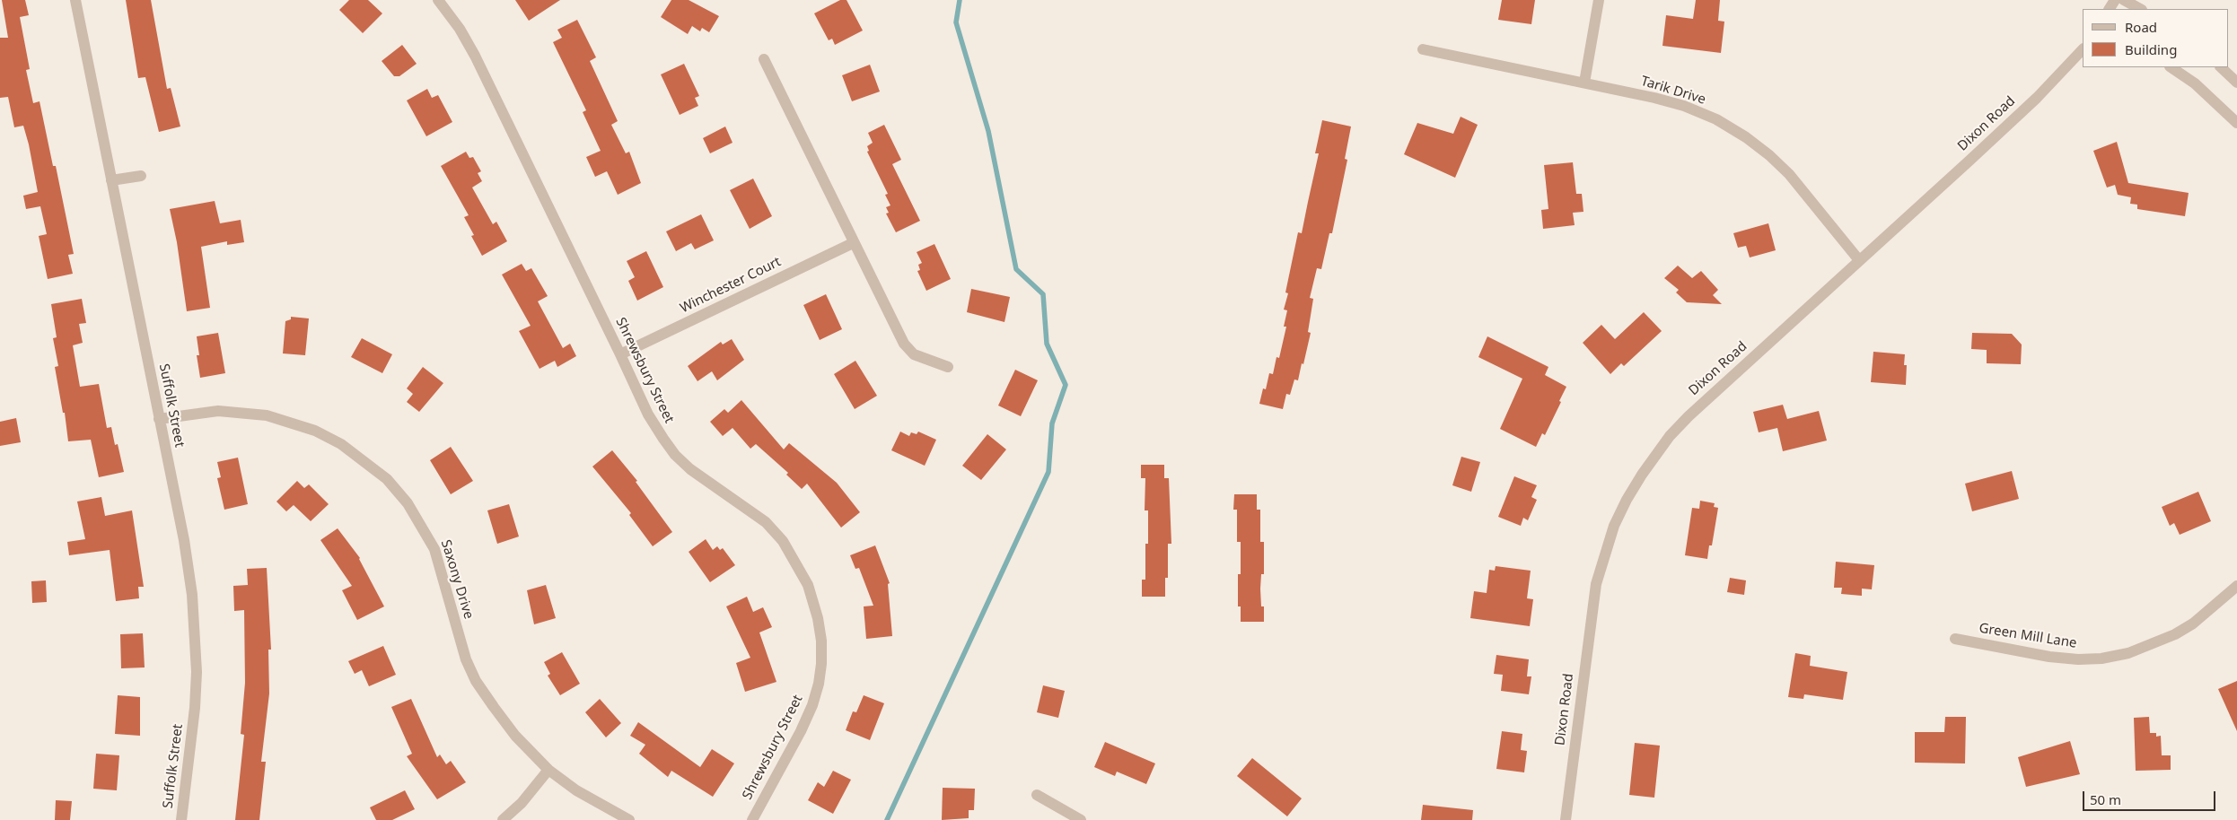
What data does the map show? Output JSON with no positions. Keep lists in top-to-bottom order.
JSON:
{
  "streets": {
    "street": [
      "Tarik Drive",
      "Dixon Road",
      "Winchester Court",
      "Shrewsbury Street",
      "Suffolk Street",
      "Saxony Drive",
      "Green Mill Lane"
    ]
  },
  "crossings": [
    ["Tarik Drive", "Dixon Road"],
    ["Winchester Court", "Shrewsbury Street"],
    ["Suffolk Street", "Saxony Drive"]
  ],
  "legend": ["Road", "Building"],
  "scale_bar": "50 m"
}
